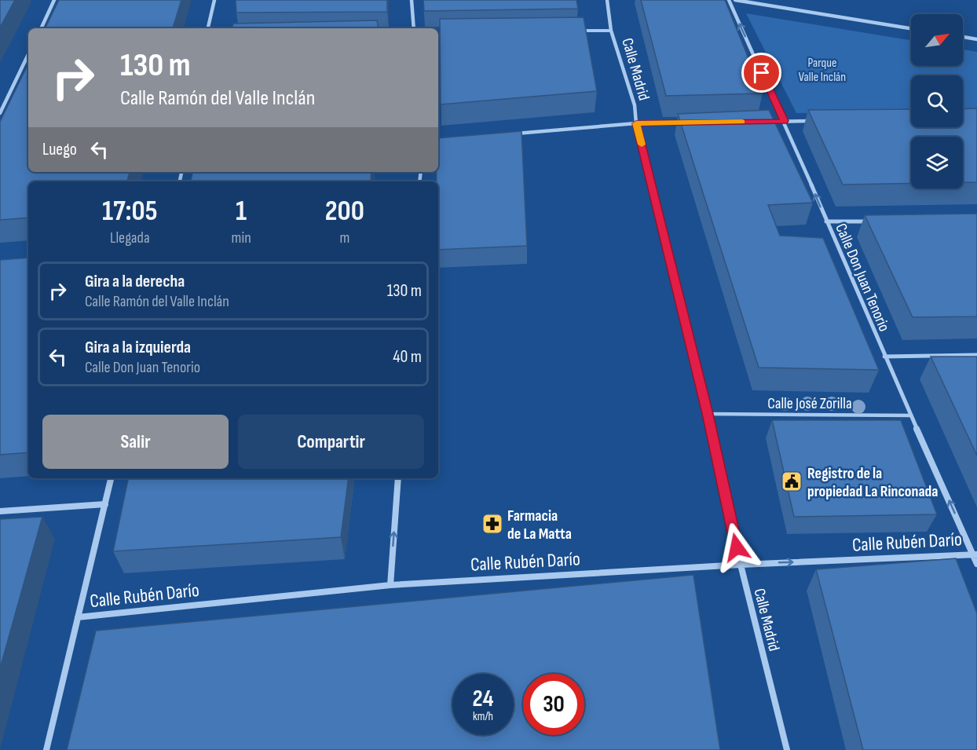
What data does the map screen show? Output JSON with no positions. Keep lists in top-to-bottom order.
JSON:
{
  "streets": {
    "street": [
      "Calle Madrid",
      "Calle Don Juan Tenorio",
      "Calle José Zorilla",
      "Calle Rubén Darío"
    ]
  },
  "crossings": [
    ["Calle Madrid", "Calle José Zorilla"],
    ["Calle Madrid", "Calle Rubén Darío"],
    ["Calle Don Juan Tenorio", "Calle José Zorilla"],
    ["Calle Don Juan Tenorio", "Calle Rubén Darío"]
  ],
  "one_way": ["Calle Don Juan Tenorio"],
  "parks": ["Parque Valle Inclán"],
  "places": {
    "public building": ["Registro de la propiedad La Rinconada"],
    "pharmacy": ["Farmacia de La Matta"]
  },
  "north": "top right",
  "page": {
    "turn": ["130 m", "Calle Ramón del Valle Inclán"],
    "then": "Luego",
    "eta": [
      "17:05",
      "Llegada",
      "1",
      "min",
      "200",
      "m"
    ],
    "list": [
      {
        "name": "Gira a la derecha",
        "note": "Calle Ramón del Valle Inclán",
        "value": "130 m"
      },
      {
        "name": "Gira a la izquierda",
        "note": "Calle Don Juan Tenorio",
        "value": "40 m"
      }
    ],
    "buttons": ["Salir", "Compartir"],
    "speed": "24 km/h",
    "limit": "30"
  }
}
